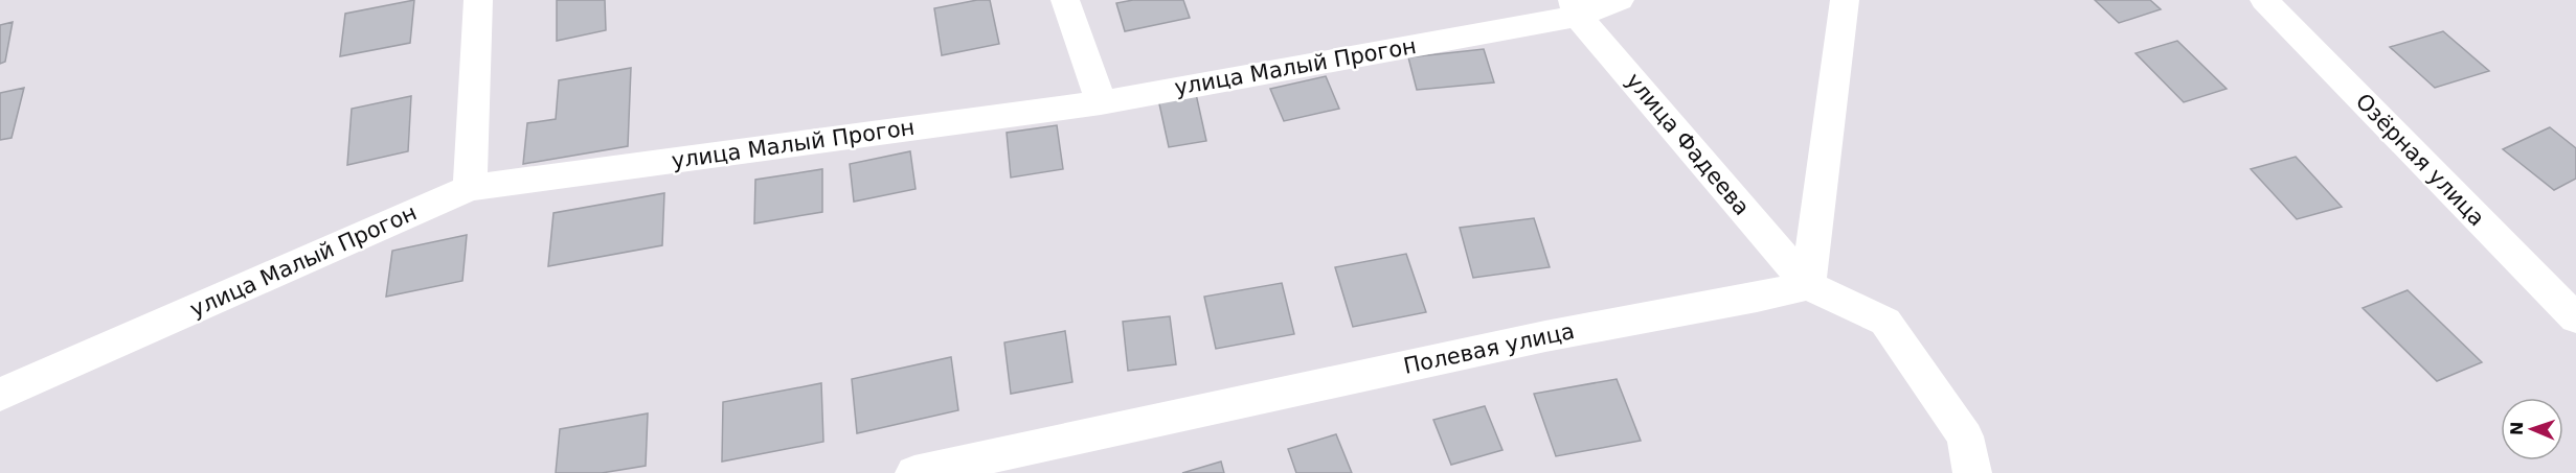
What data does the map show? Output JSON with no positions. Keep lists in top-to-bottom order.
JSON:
{
  "streets": {
    "street": [
      "улица Малый Прогон",
      "улица Фадеева",
      "Озёрная улица",
      "Полевая улица"
    ]
  },
  "crossings": [
    ["улица Малый Прогон", "улица Фадеева"],
    ["улица Фадеева", "Полевая улица"]
  ],
  "north": "left"
}
